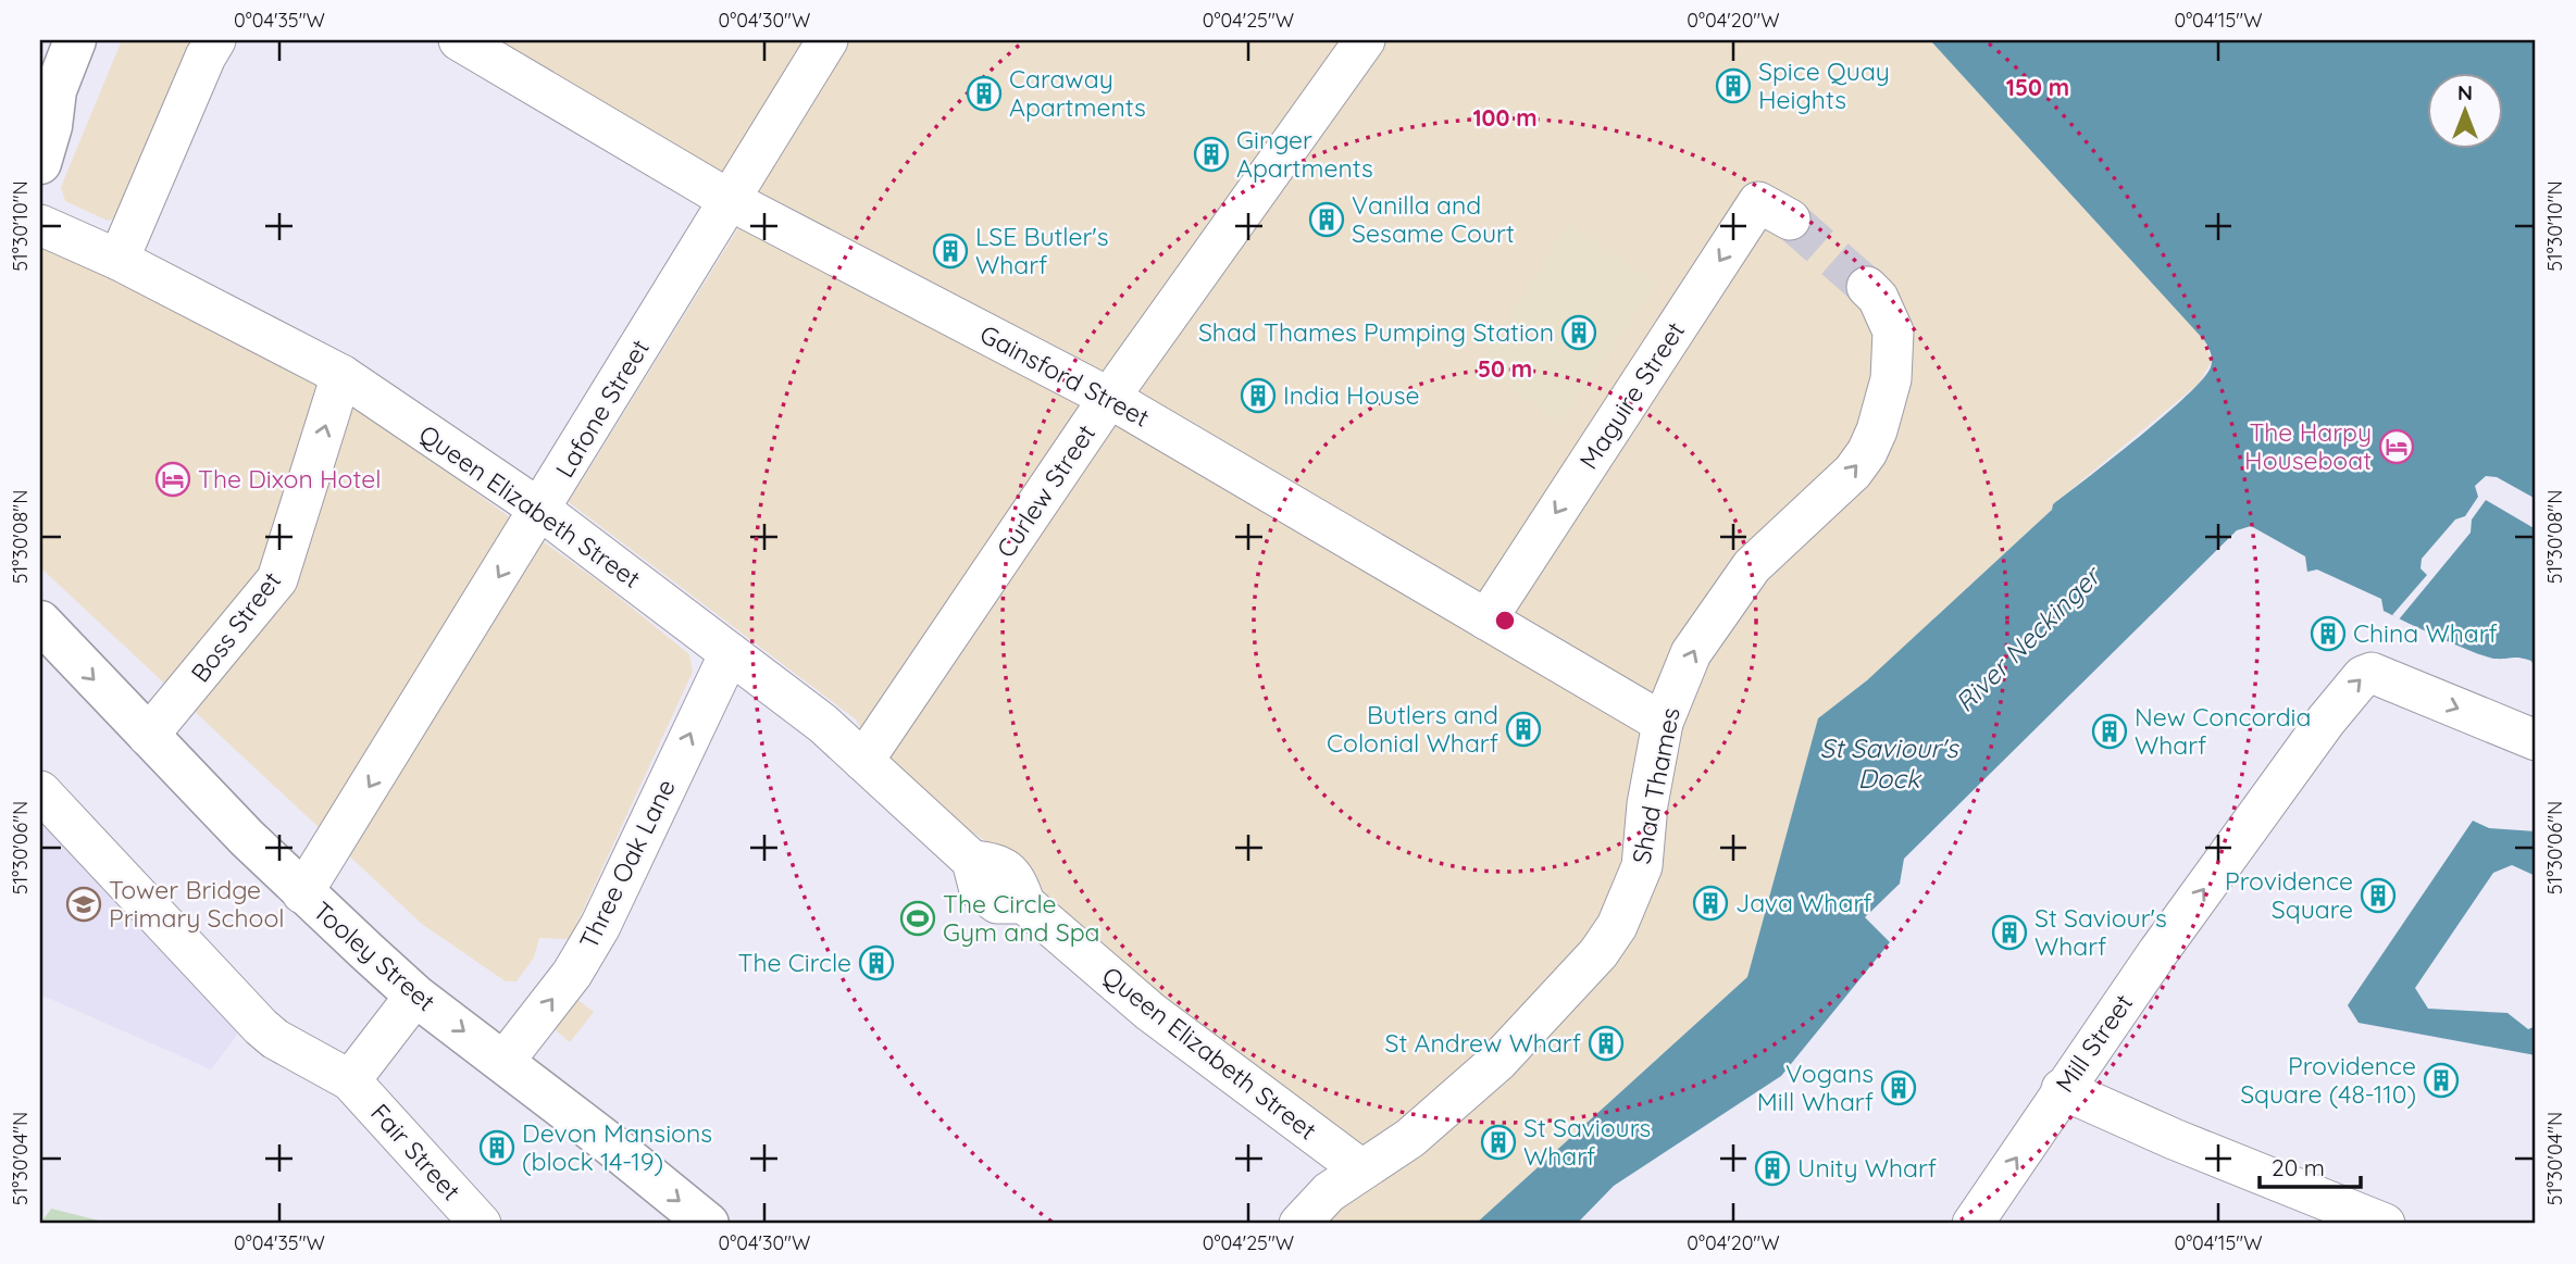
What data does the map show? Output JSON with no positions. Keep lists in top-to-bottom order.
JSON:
{
  "streets": {
    "main road": ["Tooley Street"],
    "street": [
      "Gainsford Street",
      "Maguire Street",
      "Lafone Street",
      "Curlew Street",
      "Queen Elizabeth Street",
      "Boss Street",
      "Shad Thames",
      "Three Oak Lane",
      "Mill Street",
      "Fair Street"
    ]
  },
  "crossings": [
    ["Gainsford Street", "Maguire Street"],
    ["Gainsford Street", "Lafone Street"],
    ["Gainsford Street", "Curlew Street"],
    ["Gainsford Street", "Shad Thames"],
    ["Lafone Street", "Queen Elizabeth Street"],
    ["Lafone Street", "Tooley Street"],
    ["Curlew Street", "Queen Elizabeth Street"],
    ["Queen Elizabeth Street", "Boss Street"],
    ["Queen Elizabeth Street", "Shad Thames"],
    ["Queen Elizabeth Street", "Three Oak Lane"],
    ["Boss Street", "Tooley Street"],
    ["Three Oak Lane", "Tooley Street"]
  ],
  "one_way": [
    "Maguire Street",
    "Lafone Street",
    "Boss Street",
    "Shad Thames",
    "Three Oak Lane",
    "Tooley Street",
    "Mill Street"
  ],
  "water": ["River Neckinger", "St Saviour's Dock"],
  "places": {
    "building": [
      "Spice Quay Heights",
      "Caraway Apartments",
      "Ginger Apartments",
      "Vanilla and Sesame Court",
      "LSE Butler's Wharf",
      "Shad Thames Pumping Station",
      "India House",
      "China Wharf",
      "Butlers and Colonial Wharf",
      "New Concordia Wharf",
      "Providence Square",
      "Java Wharf",
      "St Saviour's Wharf",
      "The Circle",
      "St Andrew Wharf",
      "Providence Square (48-110)",
      "Vogans Mill Wharf",
      "St Saviours Wharf",
      "Devon Mansions (block 14-19)",
      "Unity Wharf"
    ],
    "hotel": ["The Harpy Houseboat", "The Dixon Hotel"],
    "school or university": ["Tower Bridge Primary School"],
    "sports": ["The Circle Gym and Spa"]
  },
  "scale_bar": "20 m",
  "north": "top",
  "coordinates": [
    "0°04'35\"W",
    "0°04'30\"W",
    "0°04'25\"W",
    "0°04'20\"W",
    "0°04'15\"W",
    "51°30'10\"N",
    "51°30'08\"N",
    "51°30'06\"N",
    "51°30'04\"N"
  ],
  "rings": ["150 m", "100 m", "50 m"]
}
